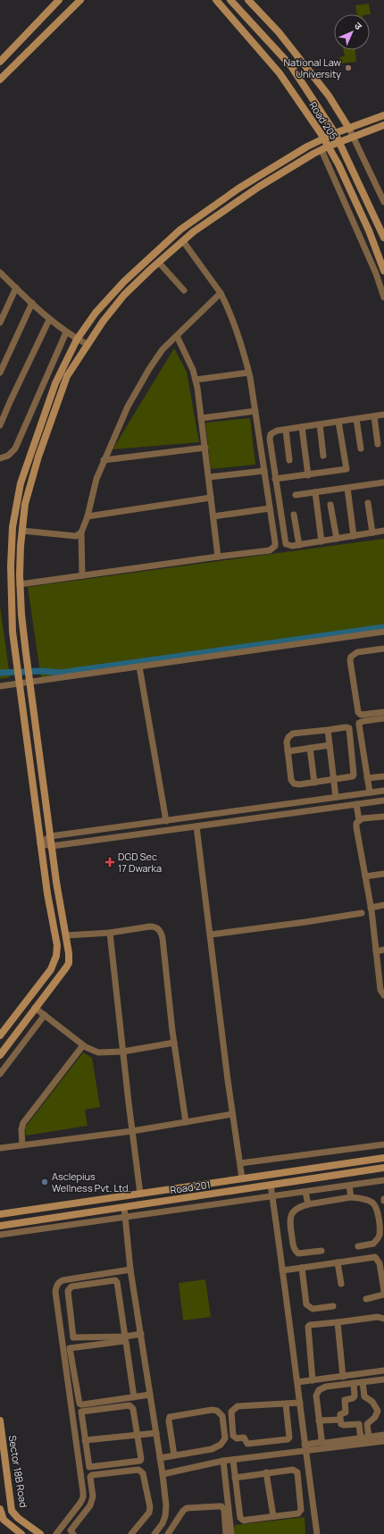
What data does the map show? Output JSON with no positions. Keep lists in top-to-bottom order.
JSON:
{
  "streets": {
    "street": ["Road 205", "Road 201", "Sector 18B Road"]
  },
  "places": {
    "other": ["National Law University", "Asclepius Wellness Pvt. Ltd."],
    "health": ["DGD Sec 17 Dwarka"]
  },
  "north": "top right"
}
